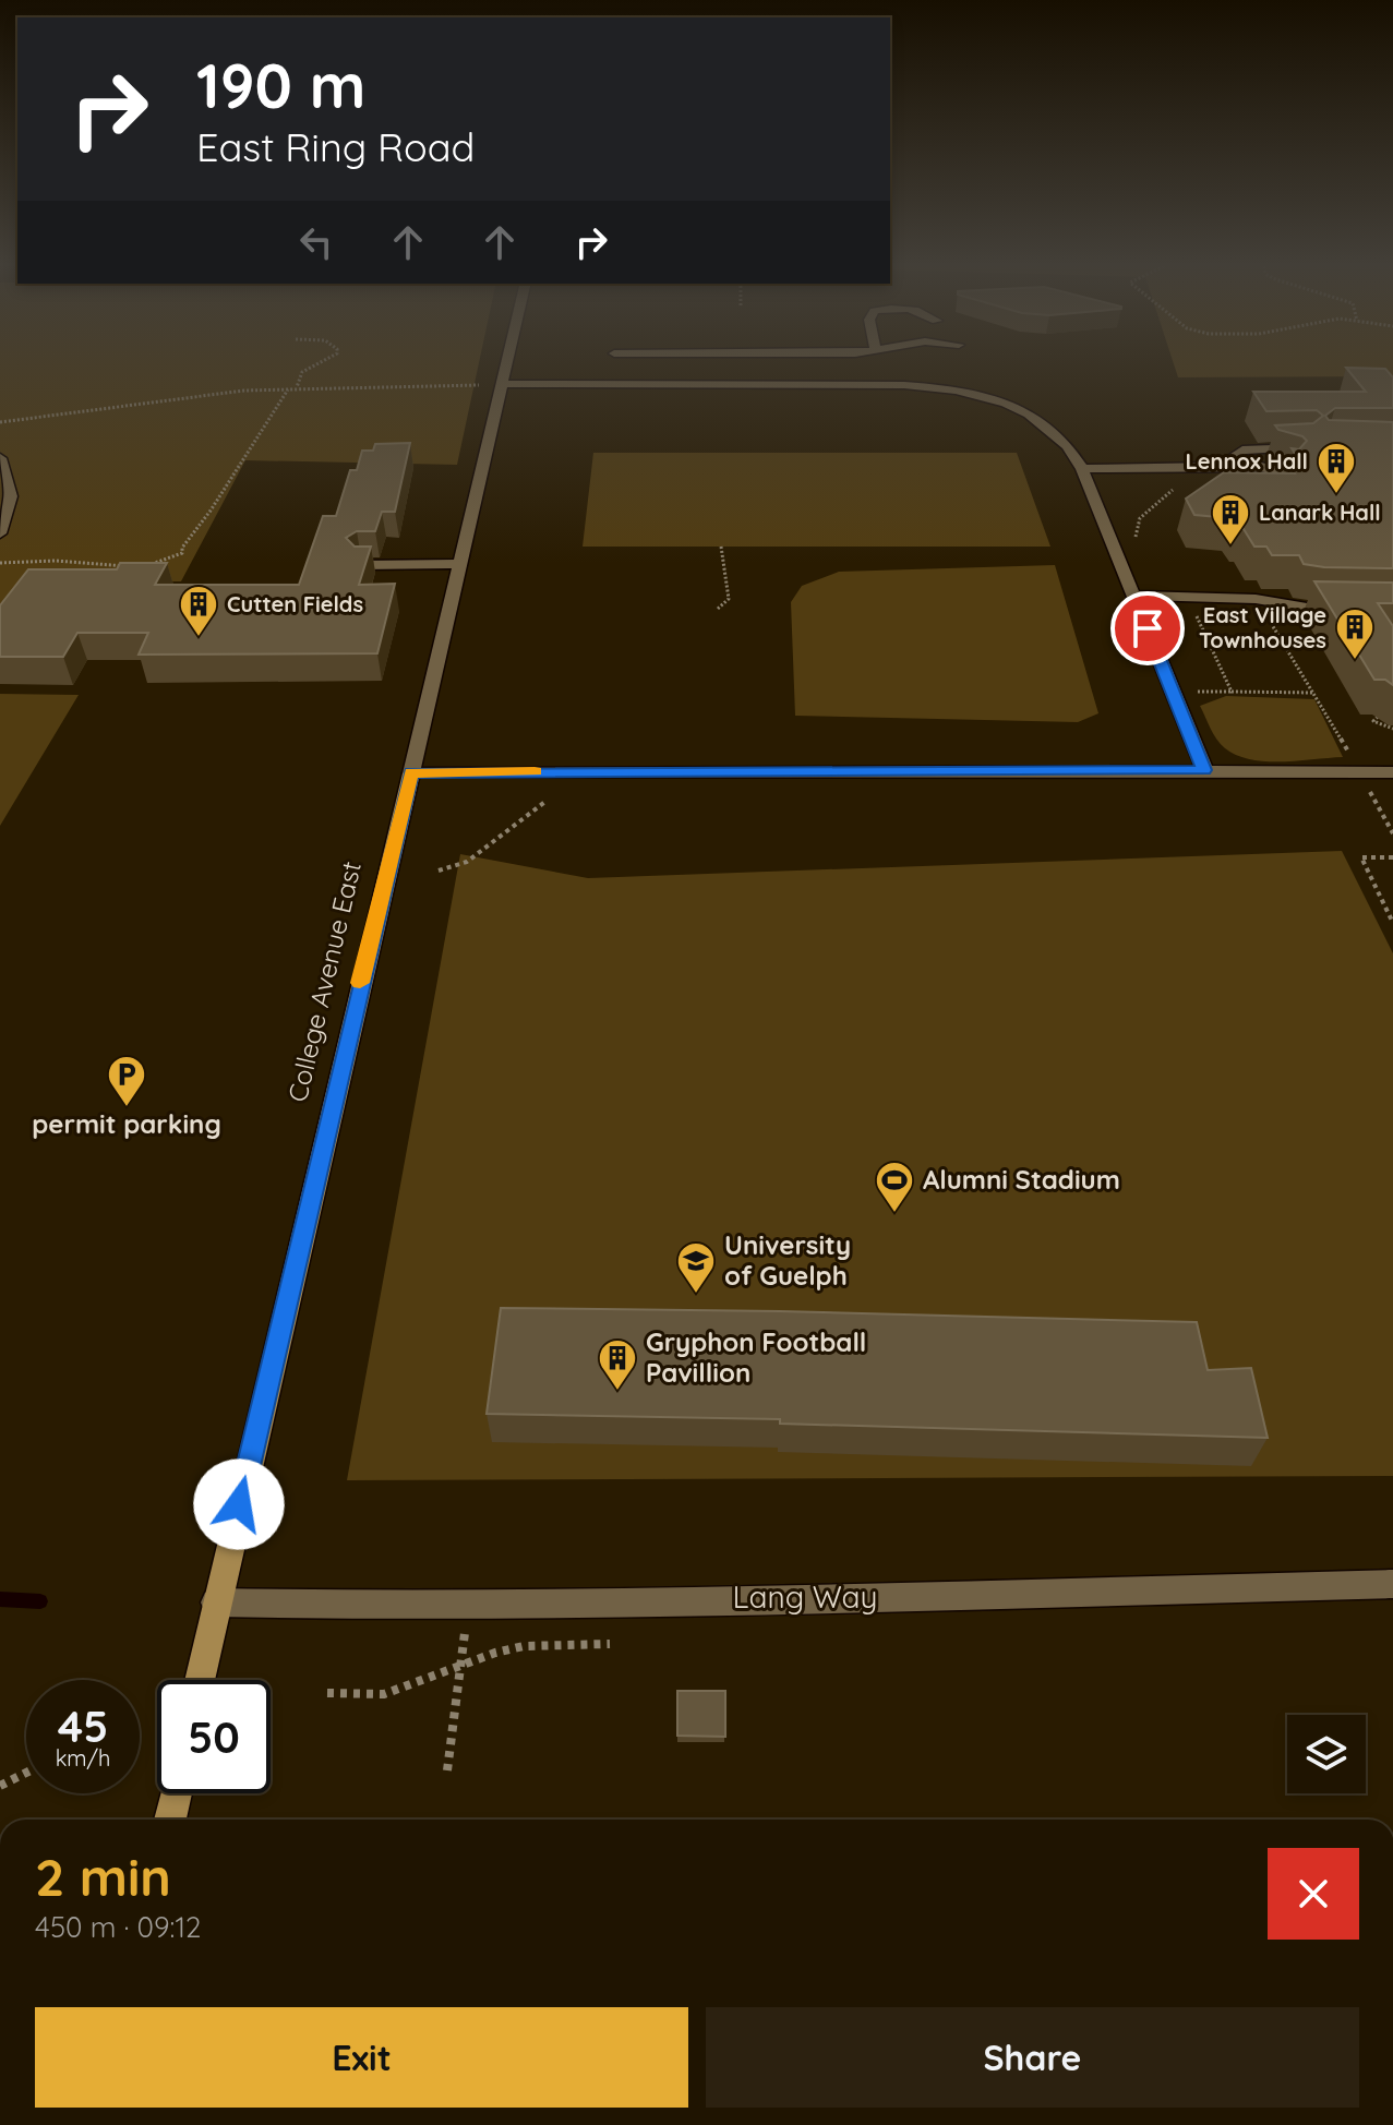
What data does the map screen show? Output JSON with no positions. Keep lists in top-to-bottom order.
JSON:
{
  "streets": {
    "main road": ["College Avenue East"],
    "street": ["Lang Way"]
  },
  "crossings": [
    ["College Avenue East", "Lang Way"]
  ],
  "places": {
    "building": [
      "Lennox Hall",
      "Lanark Hall",
      "Cutten Fields",
      "East Village Townhouses",
      "Gryphon Football Pavillion"
    ],
    "parking": ["permit parking"],
    "sports": ["Alumni Stadium"],
    "school or university": ["University of Guelph"]
  },
  "page": {
    "turn": ["190 m", "East Ring Road"],
    "speed": "45 km/h",
    "limit": "50",
    "heading": ["2 min", "450 m · 09:12"],
    "buttons": ["Exit", "Share"]
  }
}
